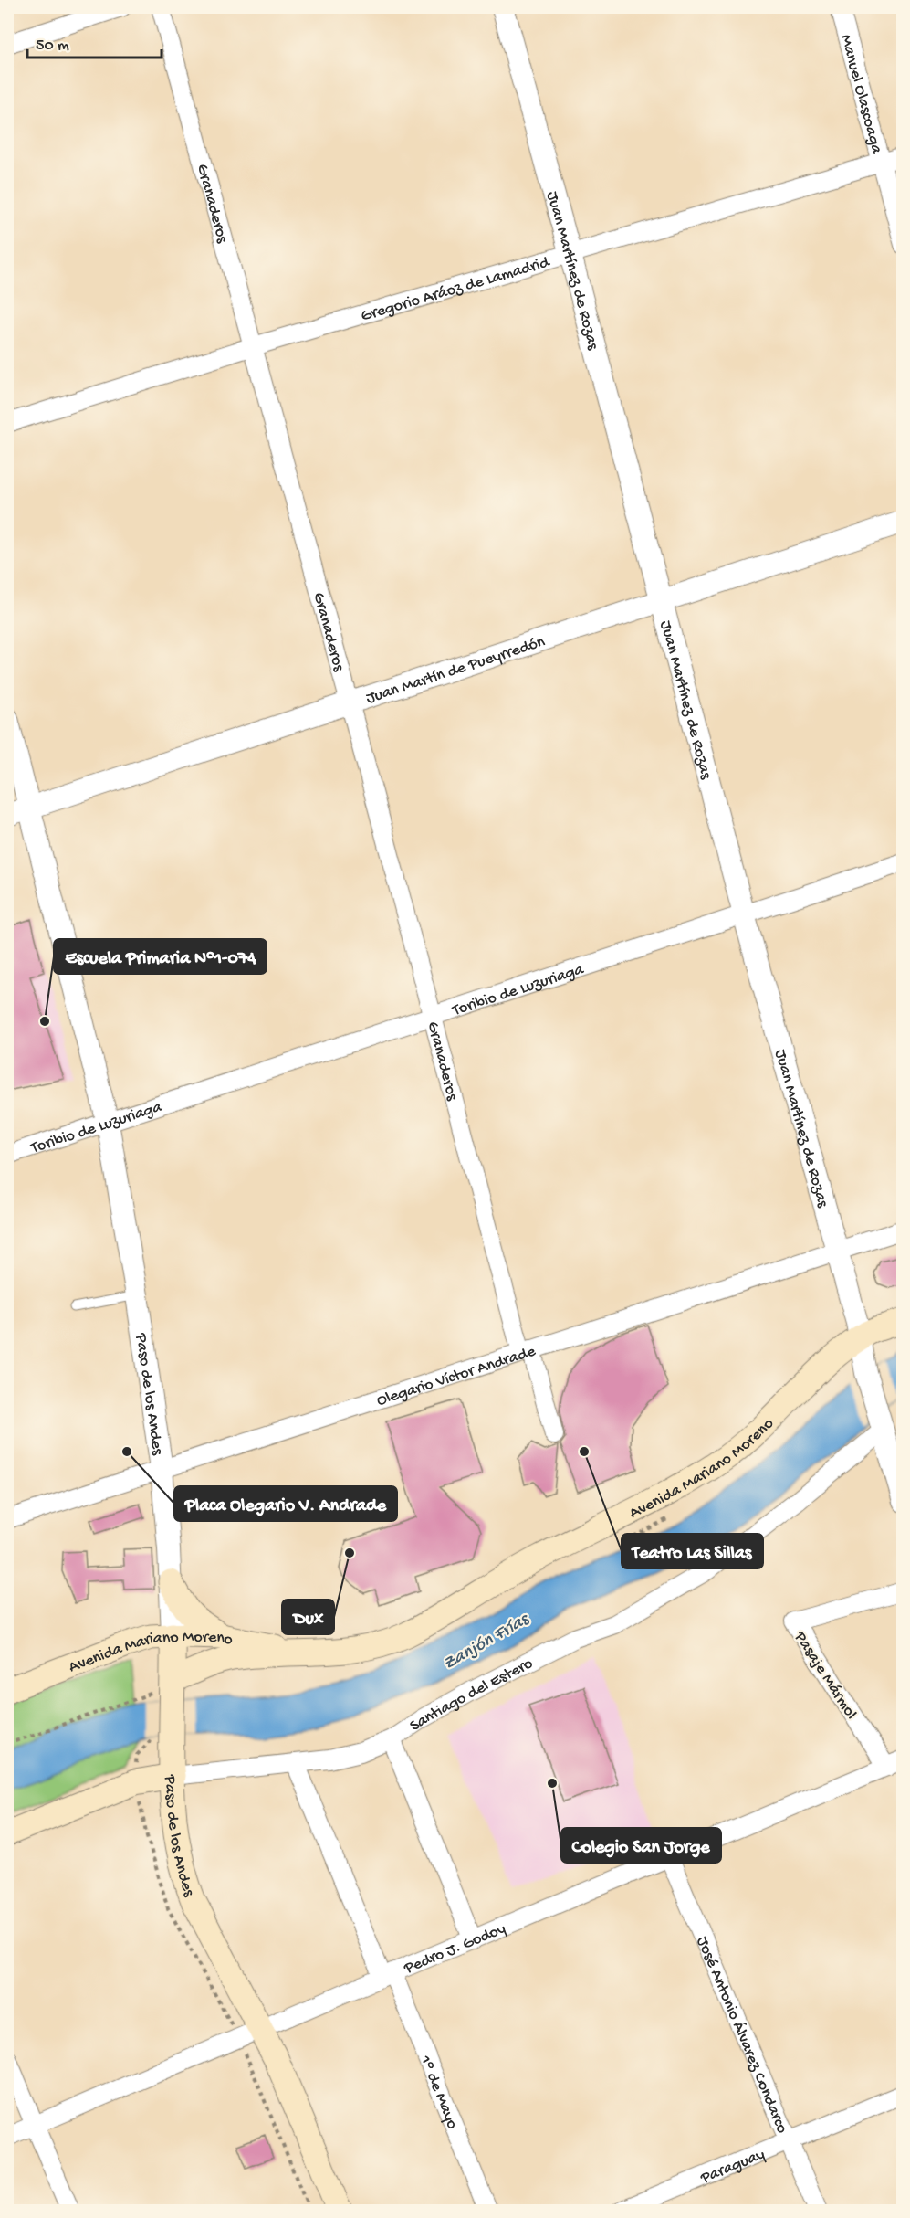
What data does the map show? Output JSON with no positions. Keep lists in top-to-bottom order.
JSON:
{
  "streets": {
    "main road": ["Paso de los Andes", "Avenida Mariano Moreno", "Santiago del Estero"],
    "street": [
      "Manuel Olascoaga",
      "Granaderos",
      "Juan Martínez de Rozas",
      "Gregorio Aráoz de Lamadrid",
      "Juan Martín de Pueyrredón",
      "Toribio de Luzuriaga",
      "Olegario Víctor Andrade",
      "Pasaje Mármol",
      "Pedro J. Godoy",
      "José Antonio Álvarez Condarco",
      "1° de Mayo",
      "Paraguay"
    ]
  },
  "crossings": [
    ["Manuel Olascoaga", "Gregorio Aráoz de Lamadrid"],
    ["Granaderos", "Gregorio Aráoz de Lamadrid"],
    ["Granaderos", "Juan Martín de Pueyrredón"],
    ["Granaderos", "Toribio de Luzuriaga"],
    ["Granaderos", "Olegario Víctor Andrade"],
    ["Juan Martínez de Rozas", "Gregorio Aráoz de Lamadrid"],
    ["Juan Martínez de Rozas", "Juan Martín de Pueyrredón"],
    ["Juan Martínez de Rozas", "Toribio de Luzuriaga"],
    ["Juan Martínez de Rozas", "Olegario Víctor Andrade"],
    ["Juan Martínez de Rozas", "Avenida Mariano Moreno"],
    ["Juan Martínez de Rozas", "Santiago del Estero"],
    ["Juan Martín de Pueyrredón", "Paso de los Andes"],
    ["Toribio de Luzuriaga", "Paso de los Andes"],
    ["Olegario Víctor Andrade", "Paso de los Andes"],
    ["Paso de los Andes", "Avenida Mariano Moreno"],
    ["Paso de los Andes", "Santiago del Estero"],
    ["Paso de los Andes", "Pedro J. Godoy"],
    ["Pasaje Mármol", "Pedro J. Godoy"],
    ["Santiago del Estero", "1° de Mayo"],
    ["Pedro J. Godoy", "José Antonio Álvarez Condarco"],
    ["Pedro J. Godoy", "1° de Mayo"],
    ["José Antonio Álvarez Condarco", "Paraguay"]
  ],
  "water": ["Zanjón Frías"],
  "places": [
    "Escuela Primaria N°1-074",
    "Placa Olegario V. Andrade",
    "Teatro Las Sillas",
    "Dux",
    "Colegio San Jorge"
  ],
  "scale_bar": "50 m"
}
